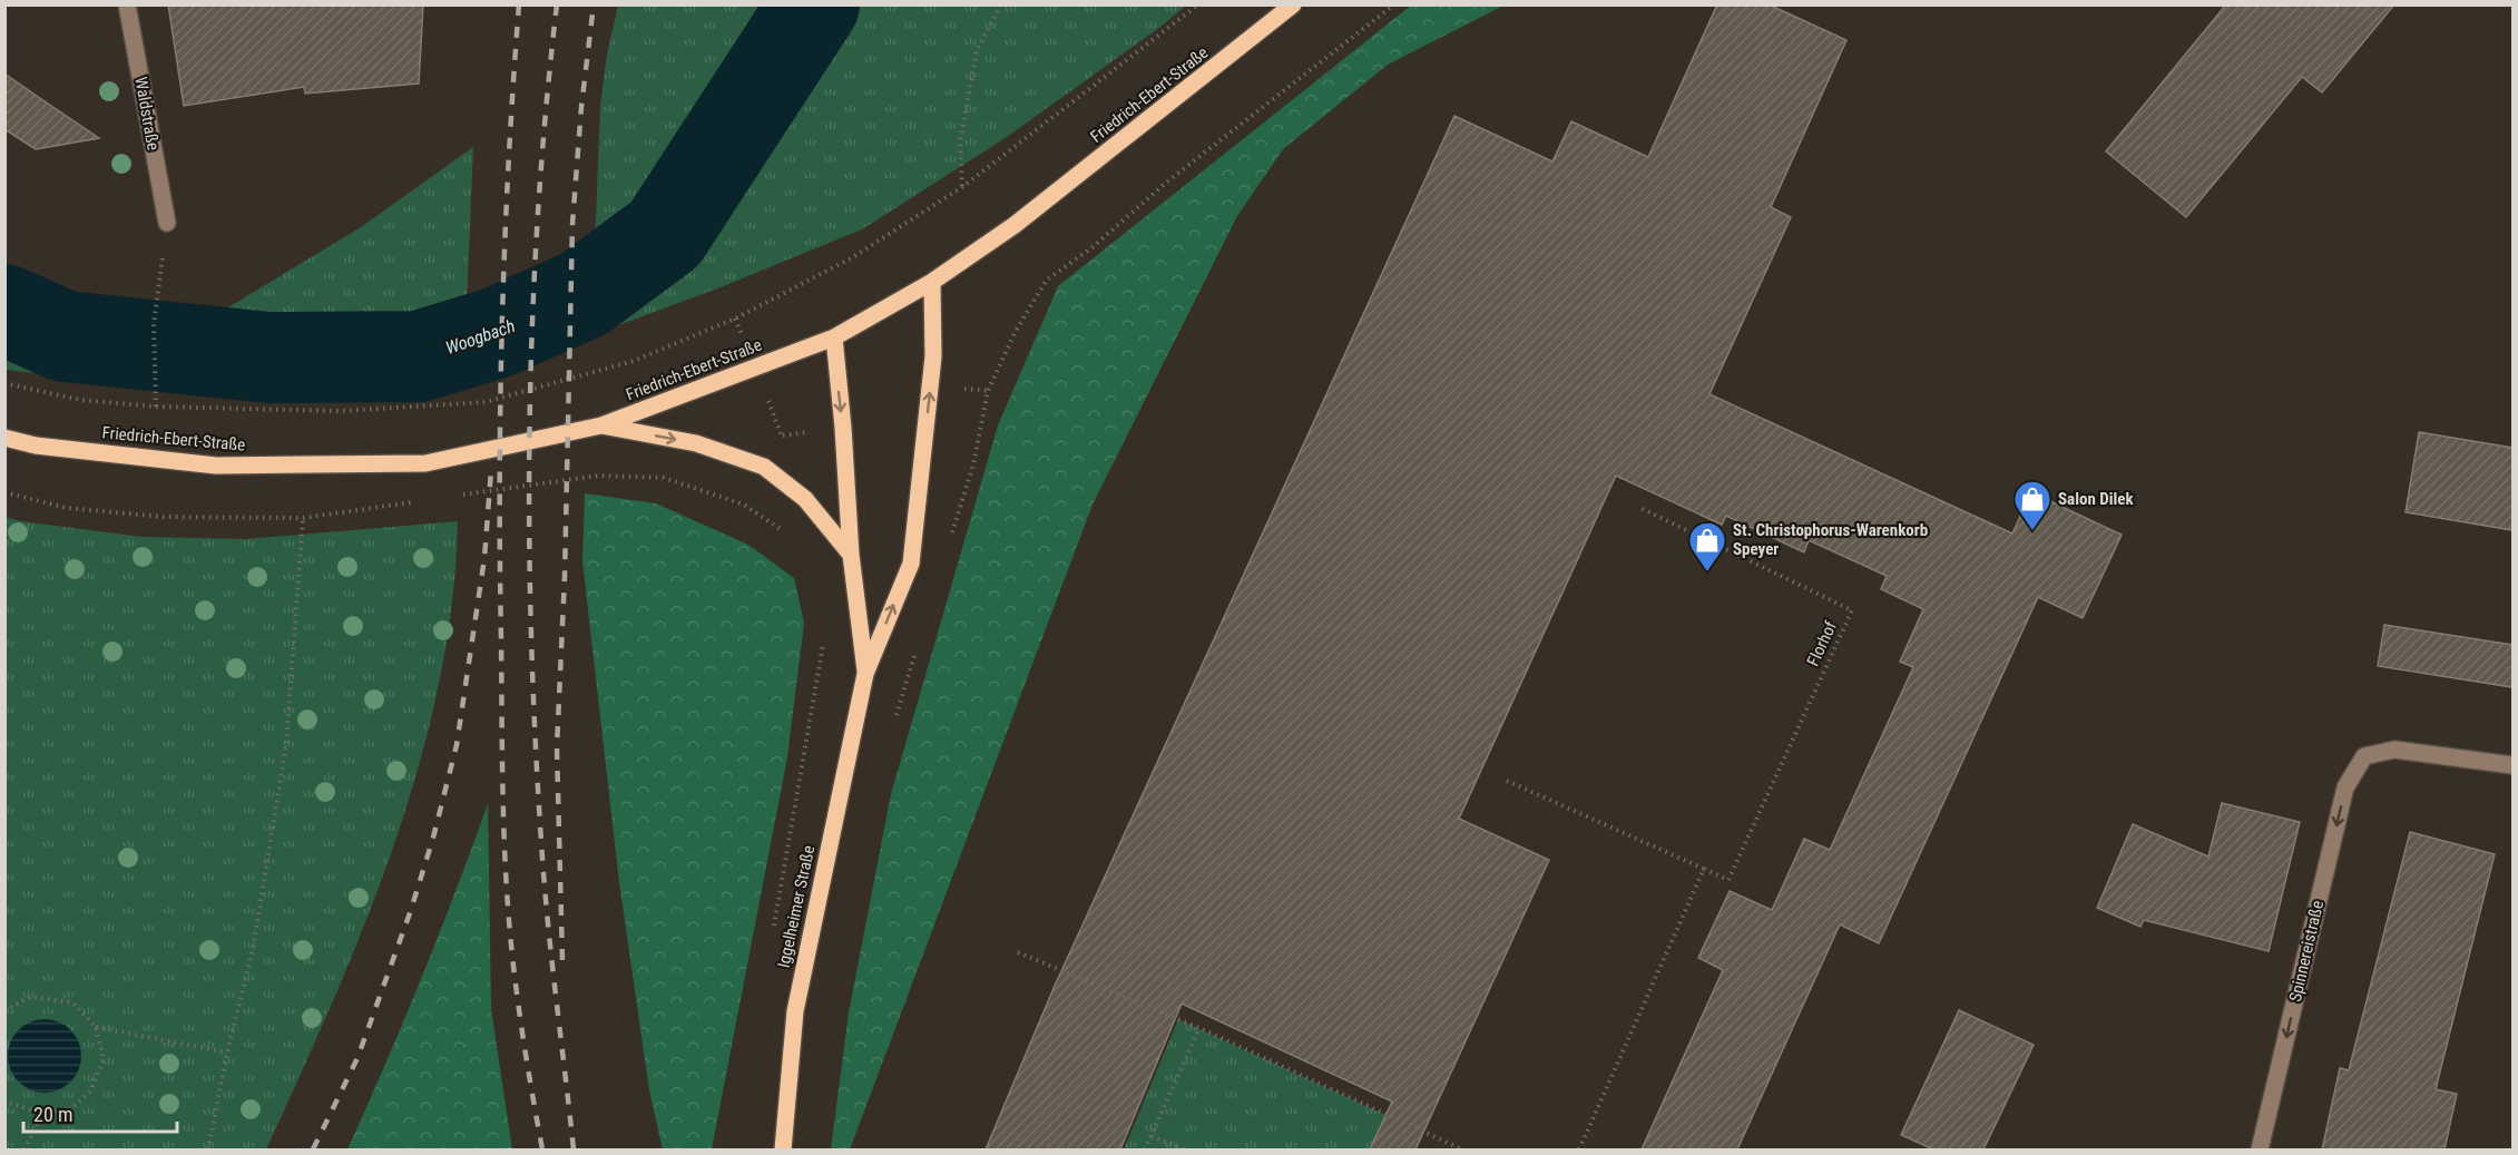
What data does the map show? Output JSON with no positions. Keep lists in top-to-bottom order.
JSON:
{
  "streets": {
    "main road": ["Friedrich-Ebert-Straße", "Iggelheimer Straße"],
    "street": ["Waldstraße", "Spinnereistraße"],
    "path": ["Florhof"]
  },
  "crossings": [
    ["Friedrich-Ebert-Straße", "Iggelheimer Straße"]
  ],
  "one_way": ["Spinnereistraße"],
  "water": ["Woogbach"],
  "places": {
    "shop": ["Salon Dilek", "St. Christophorus-Warenkorb Speyer"]
  },
  "scale_bar": "20 m"
}
